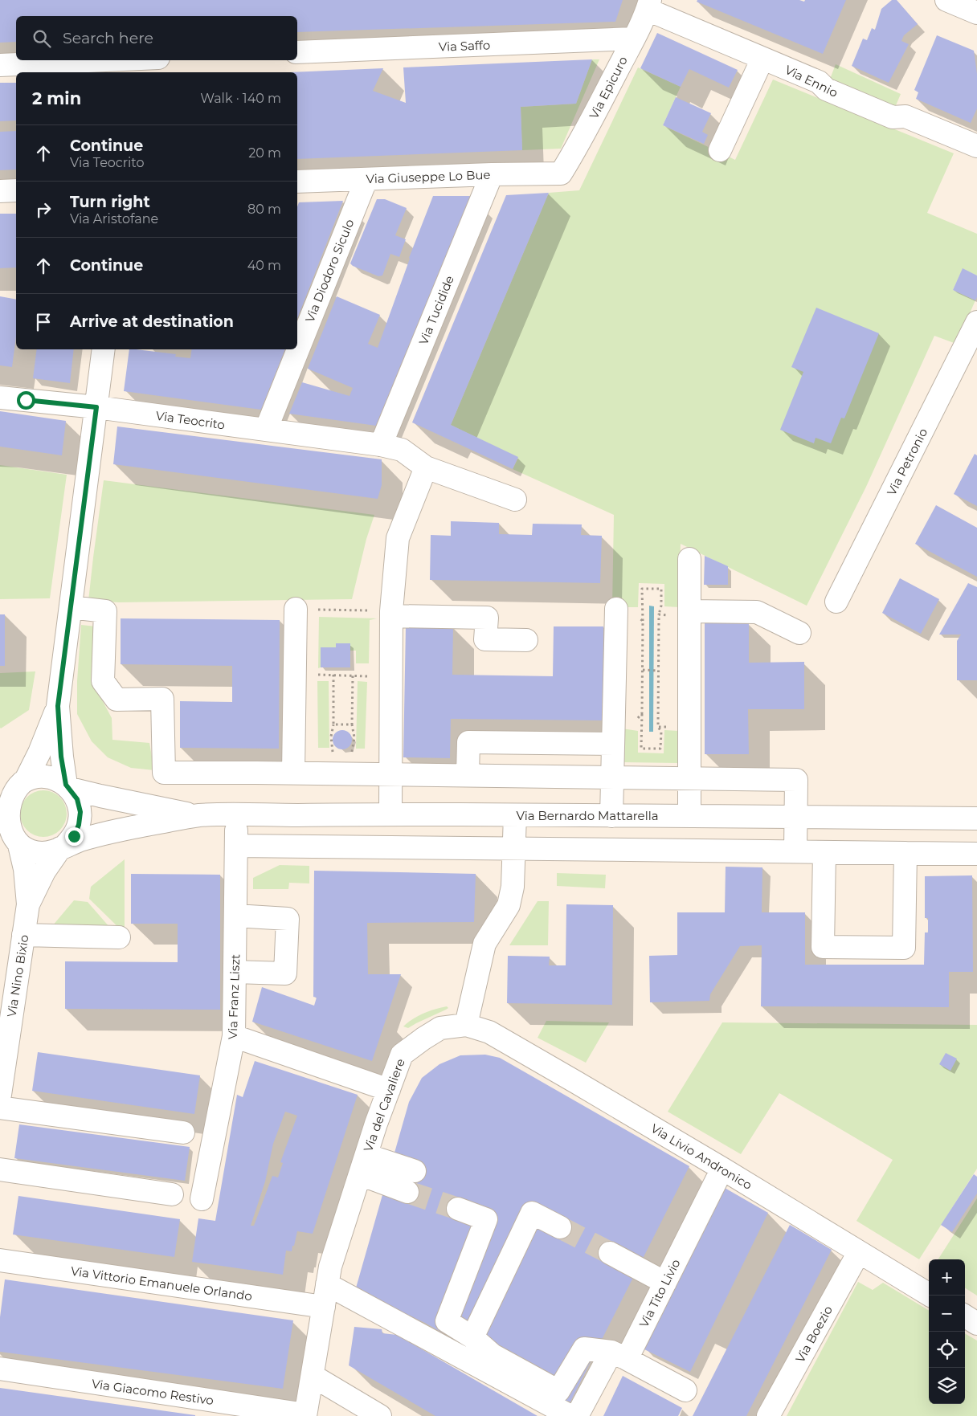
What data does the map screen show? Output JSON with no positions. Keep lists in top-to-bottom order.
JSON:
{
  "streets": {
    "street": [
      "Via Saffo",
      "Via Ennio",
      "Via Epicuro",
      "Via Giuseppe Lo Bue",
      "Via Diodoro Siculo",
      "Via Tucidide",
      "Via Teocrito",
      "Via Petronio",
      "Via Bernardo Mattarella",
      "Via Nino Bixio",
      "Via Franz Liszt",
      "Via del Cavaliere",
      "Via Livio Andronico",
      "Via Vittorio Emanuele Orlando",
      "Via Tito Livio",
      "Via Boezio",
      "Via Giacomo Restivo"
    ]
  },
  "crossings": [
    ["Via Saffo", "Via Epicuro"],
    ["Via Ennio", "Via Epicuro"],
    ["Via Epicuro", "Via Giuseppe Lo Bue"],
    ["Via Giuseppe Lo Bue", "Via Diodoro Siculo"],
    ["Via Giuseppe Lo Bue", "Via Tucidide"],
    ["Via Diodoro Siculo", "Via Teocrito"],
    ["Via Tucidide", "Via Teocrito"],
    ["Via Bernardo Mattarella", "Via Franz Liszt"],
    ["Via del Cavaliere", "Via Livio Andronico"],
    ["Via del Cavaliere", "Via Vittorio Emanuele Orlando"],
    ["Via del Cavaliere", "Via Giacomo Restivo"],
    ["Via Livio Andronico", "Via Tito Livio"],
    ["Via Livio Andronico", "Via Boezio"]
  ],
  "page": {
    "search": "Search here",
    "heading": ["2 min", "Walk · 140 m"],
    "list": [
      ["Continue", "Via Teocrito", "20 m"],
      ["Turn right", "Via Aristofane", "80 m"],
      ["Continue", "40 m"],
      "Arrive at destination"
    ],
    "map_buttons": ["+", "−"]
  }
}
